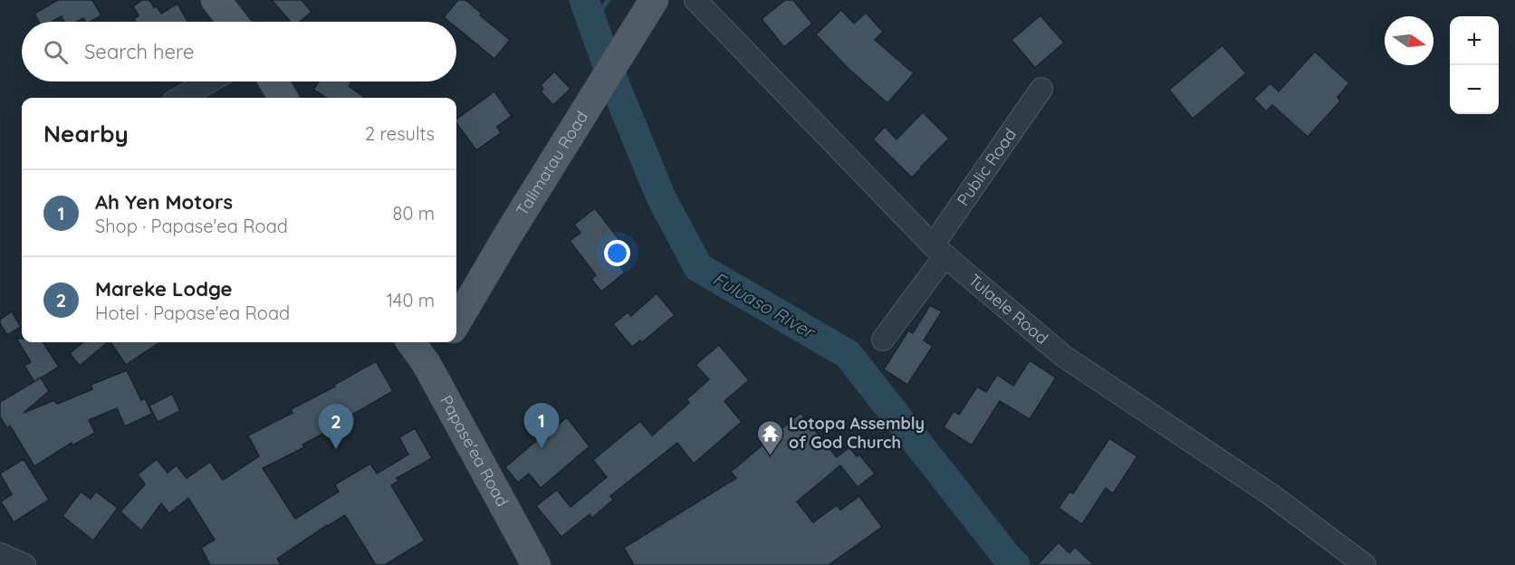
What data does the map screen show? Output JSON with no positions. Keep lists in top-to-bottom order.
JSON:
{
  "streets": {
    "main road": ["Talimatau Road", "Papase'ea Road"],
    "street": ["Public Road", "Tulaele Road"]
  },
  "crossings": [
    ["Public Road", "Tulaele Road"]
  ],
  "water": ["Fuluaso River"],
  "places": {
    "temple": ["Lotopa Assembly of God Church"]
  },
  "north": "right",
  "page": {
    "map_buttons": ["+", "−"],
    "search": "Search here",
    "heading": ["Nearby", "2 results"],
    "list": [
      {
        "mark": "1",
        "name": "Ah Yen Motors",
        "note": "Shop · Papase'ea Road",
        "value": "80 m"
      },
      {
        "mark": "2",
        "name": "Mareke Lodge",
        "note": "Hotel · Papase'ea Road",
        "value": "140 m"
      }
    ],
    "pins": ["1", "2"]
  }
}
